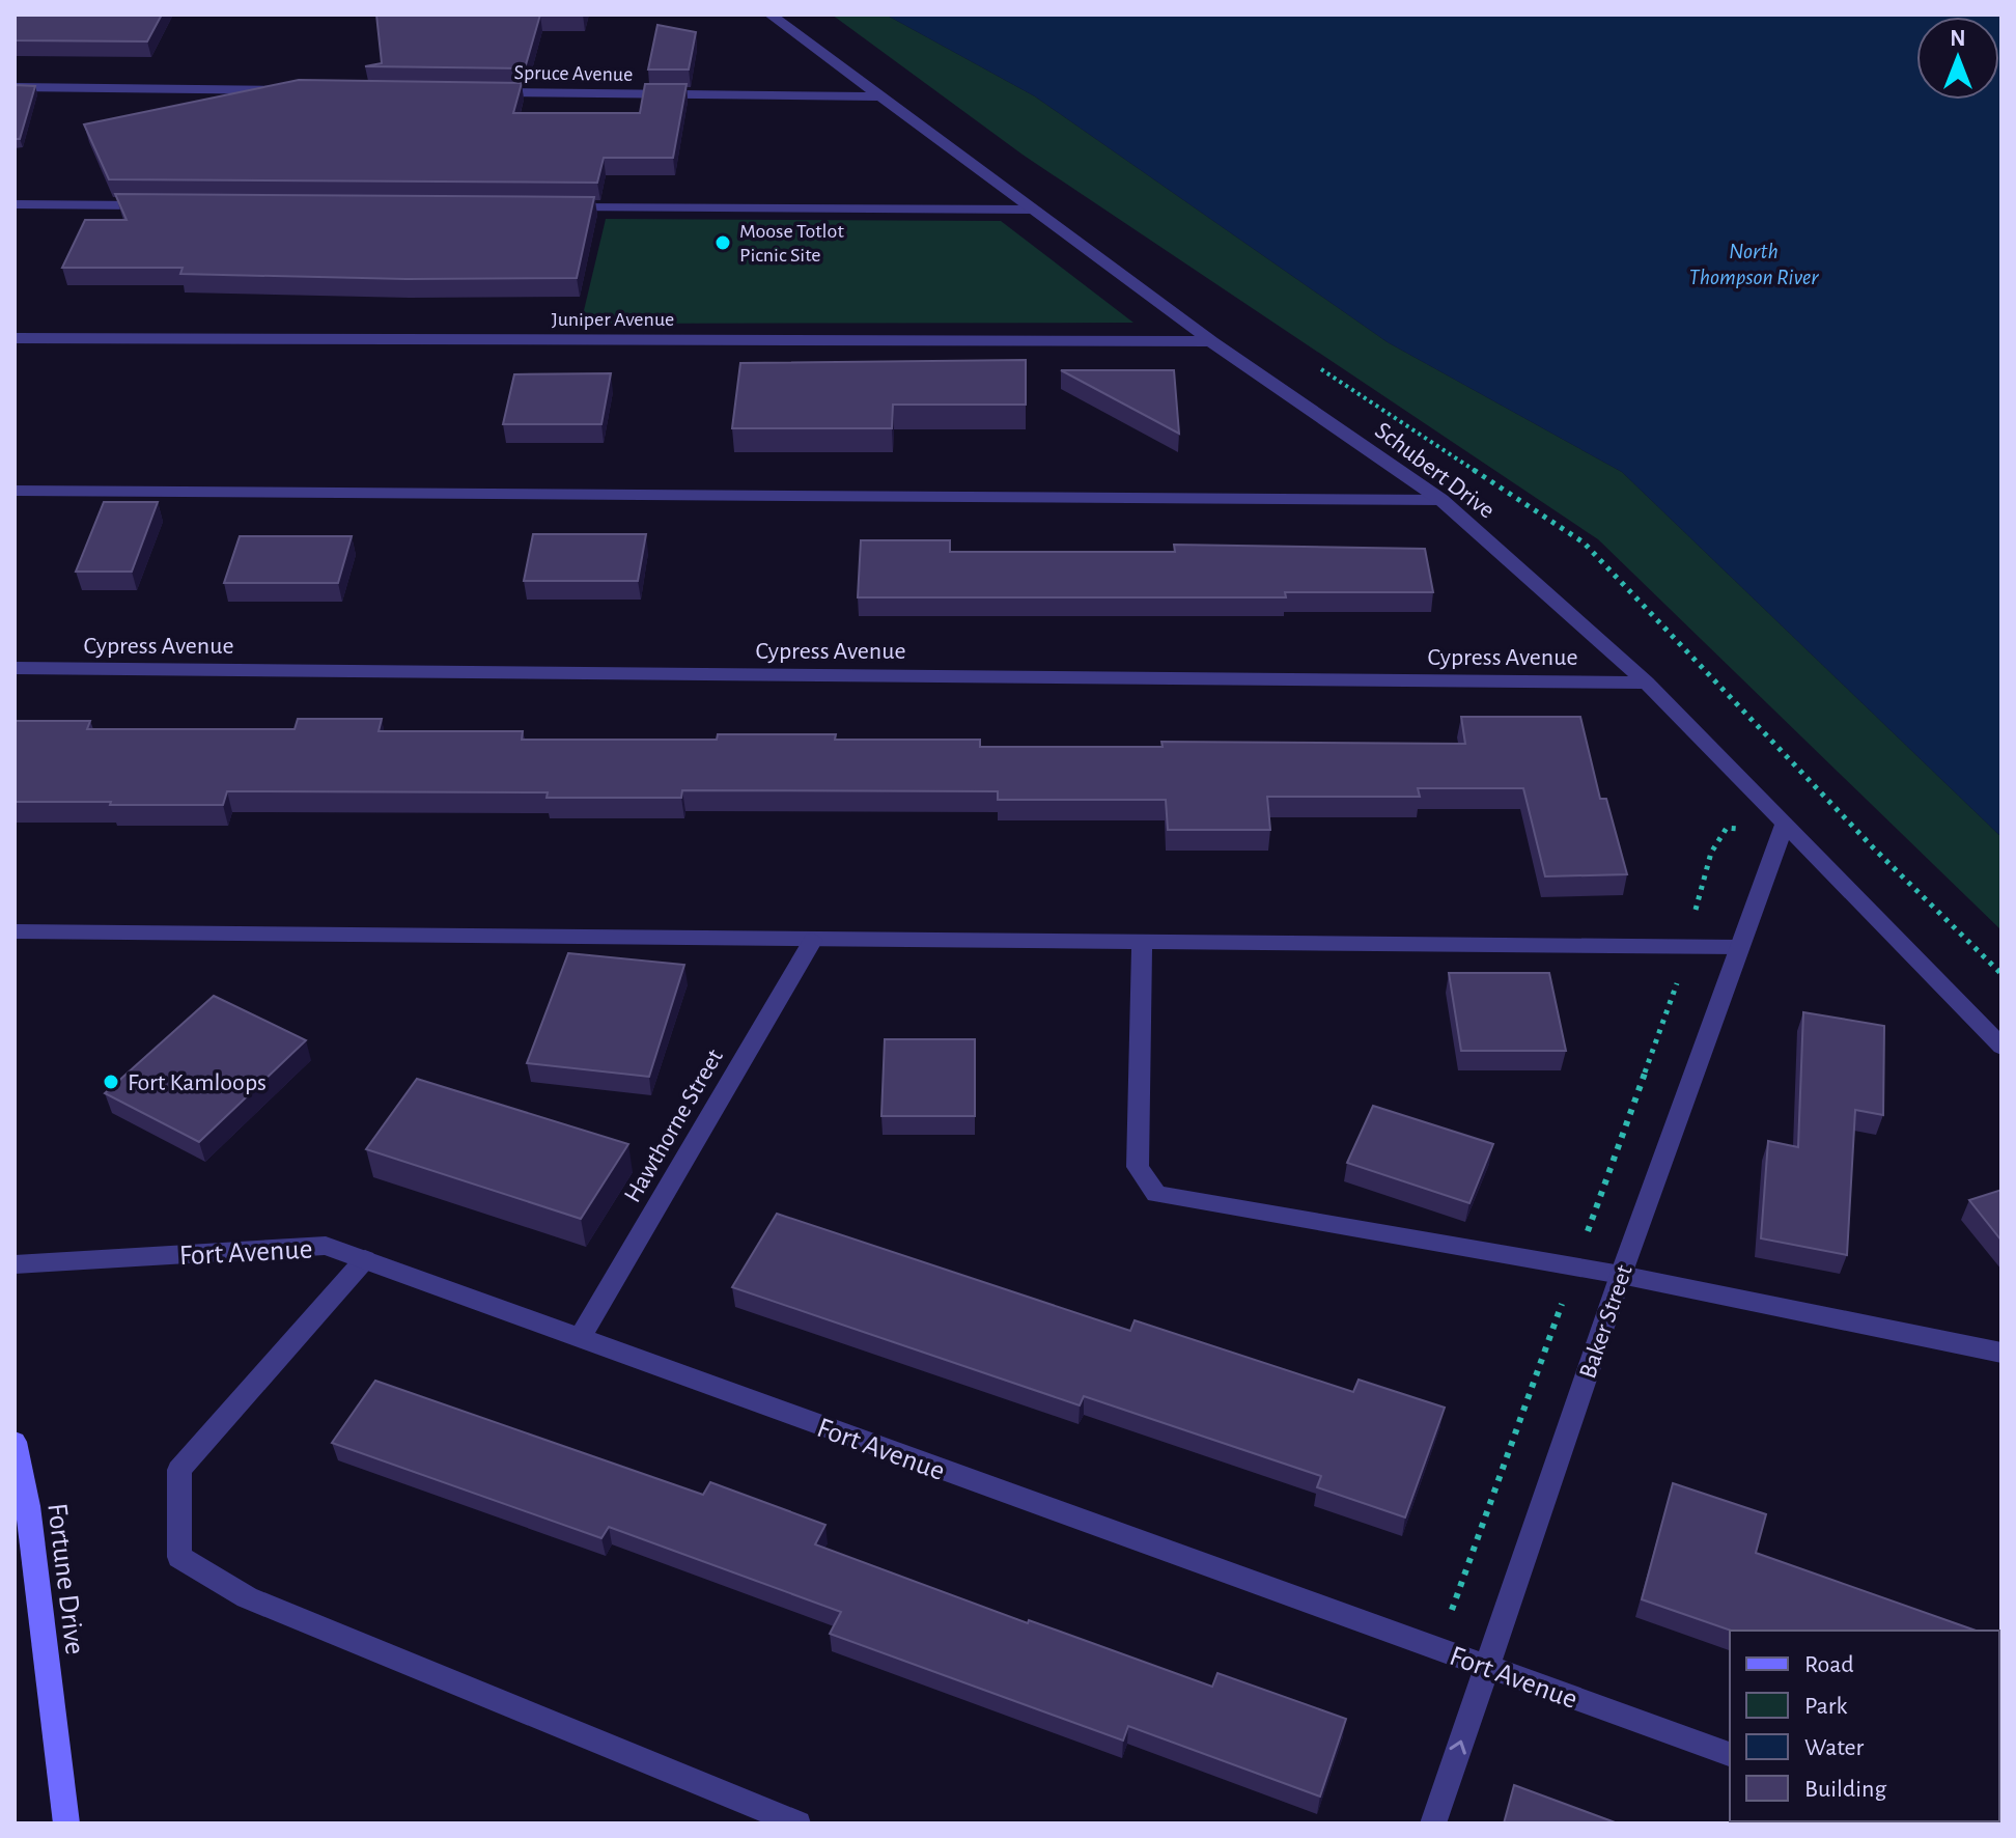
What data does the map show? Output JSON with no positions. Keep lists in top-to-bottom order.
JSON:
{
  "streets": {
    "main road": ["Fortune Drive"],
    "street": [
      "Spruce Avenue",
      "Juniper Avenue",
      "Schubert Drive",
      "Cypress Avenue",
      "Hawthorne Street",
      "Fort Avenue",
      "Baker Street"
    ]
  },
  "crossings": [
    ["Spruce Avenue", "Schubert Drive"],
    ["Juniper Avenue", "Schubert Drive"],
    ["Schubert Drive", "Cypress Avenue"],
    ["Schubert Drive", "Baker Street"],
    ["Hawthorne Street", "Fort Avenue"],
    ["Fort Avenue", "Baker Street"]
  ],
  "water": ["North Thompson River"],
  "places": ["Moose Totlot Picnic Site", "Fort Kamloops"],
  "legend": [
    "Road",
    "Park",
    "Water",
    "Building"
  ],
  "north": "top"
}
